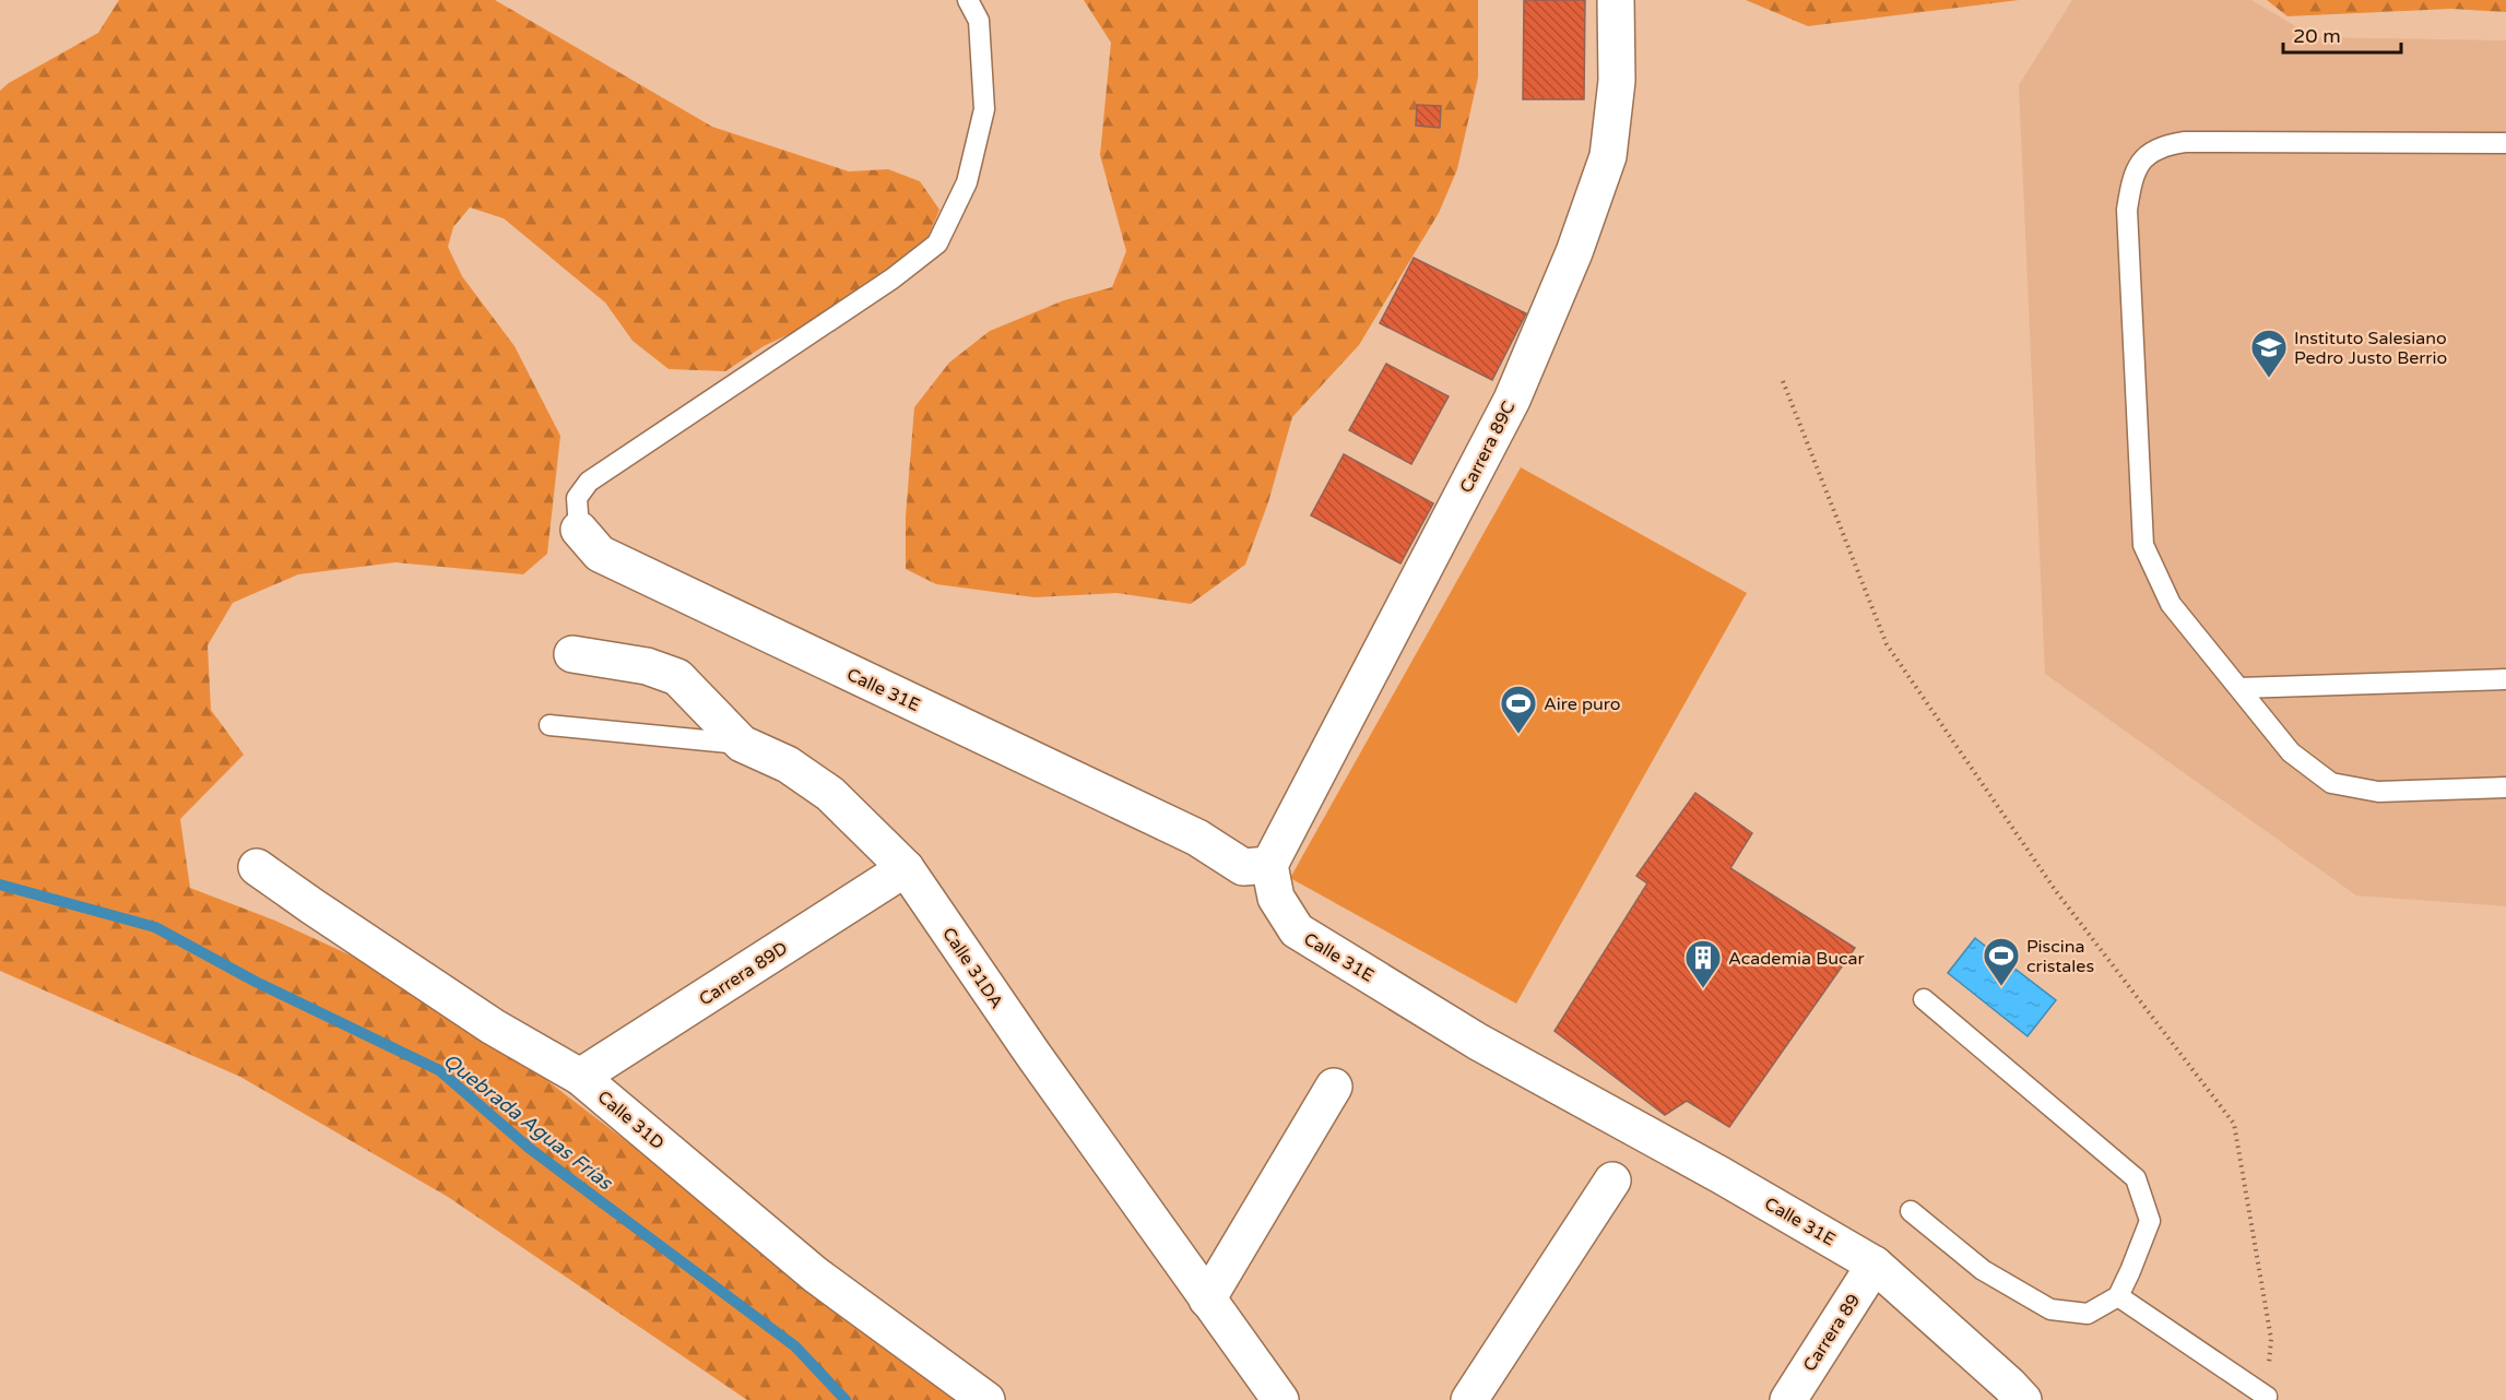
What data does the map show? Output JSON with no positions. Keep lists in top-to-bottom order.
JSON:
{
  "streets": {
    "street": [
      "Carrera 89C",
      "Calle 31E",
      "Calle 31DA",
      "Carrera 89D",
      "Calle 31D",
      "Carrera 89"
    ]
  },
  "crossings": [
    ["Carrera 89C", "Calle 31E"],
    ["Calle 31E", "Carrera 89"],
    ["Calle 31DA", "Carrera 89D"],
    ["Carrera 89D", "Calle 31D"]
  ],
  "water": ["Quebrada Aguas Frías"],
  "places": {
    "school or university": ["Instituto Salesiano Pedro Justo Berrio"],
    "sports": ["Aire puro", "Piscina cristales"],
    "building": ["Academia Bucar"]
  },
  "scale_bar": "20 m"
}
